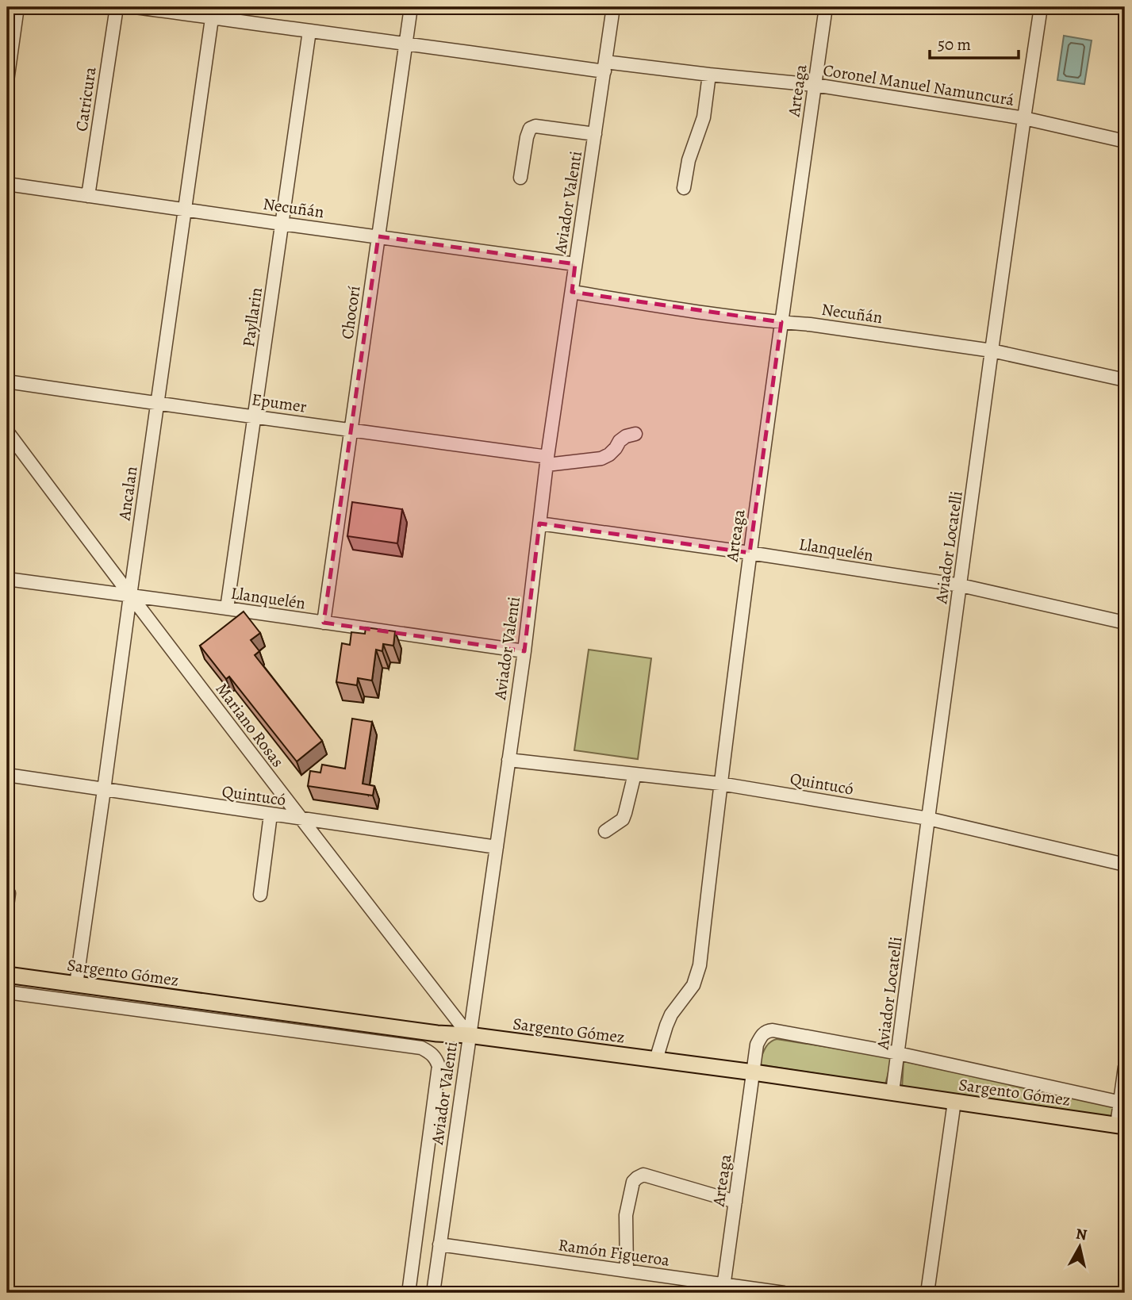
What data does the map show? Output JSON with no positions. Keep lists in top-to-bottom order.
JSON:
{
  "streets": {
    "main road": ["Sargento Gómez"],
    "street": [
      "Coronel Manuel Namuncurá",
      "Arteaga",
      "Catricura",
      "Aviador Valenti",
      "Necuñán",
      "Chocorí",
      "Payllarin",
      "Epumer",
      "Ancalan",
      "Aviador Locatelli",
      "Llanquelén",
      "Mariano Rosas",
      "Quintucó",
      "Ramón Figueroa"
    ]
  },
  "crossings": [
    ["Coronel Manuel Namuncurá", "Arteaga"],
    ["Coronel Manuel Namuncurá", "Aviador Valenti"],
    ["Coronel Manuel Namuncurá", "Chocorí"],
    ["Coronel Manuel Namuncurá", "Payllarin"],
    ["Coronel Manuel Namuncurá", "Ancalan"],
    ["Coronel Manuel Namuncurá", "Aviador Locatelli"],
    ["Arteaga", "Necuñán"],
    ["Arteaga", "Aviador Locatelli"],
    ["Arteaga", "Llanquelén"],
    ["Arteaga", "Quintucó"],
    ["Arteaga", "Sargento Gómez"],
    ["Arteaga", "Ramón Figueroa"],
    ["Catricura", "Necuñán"],
    ["Aviador Valenti", "Necuñán"],
    ["Aviador Valenti", "Epumer"],
    ["Aviador Valenti", "Llanquelén"],
    ["Aviador Valenti", "Mariano Rosas"],
    ["Aviador Valenti", "Quintucó"],
    ["Aviador Valenti", "Sargento Gómez"],
    ["Aviador Valenti", "Ramón Figueroa"],
    ["Necuñán", "Chocorí"],
    ["Necuñán", "Payllarin"],
    ["Necuñán", "Ancalan"],
    ["Necuñán", "Aviador Locatelli"],
    ["Chocorí", "Epumer"],
    ["Chocorí", "Llanquelén"],
    ["Payllarin", "Epumer"],
    ["Payllarin", "Llanquelén"],
    ["Epumer", "Ancalan"],
    ["Ancalan", "Llanquelén"],
    ["Ancalan", "Mariano Rosas"],
    ["Ancalan", "Quintucó"],
    ["Ancalan", "Sargento Gómez"],
    ["Aviador Locatelli", "Llanquelén"],
    ["Aviador Locatelli", "Quintucó"],
    ["Aviador Locatelli", "Sargento Gómez"],
    ["Llanquelén", "Mariano Rosas"],
    ["Mariano Rosas", "Quintucó"],
    ["Mariano Rosas", "Sargento Gómez"]
  ],
  "scale_bar": "50 m",
  "north": "top"
}
